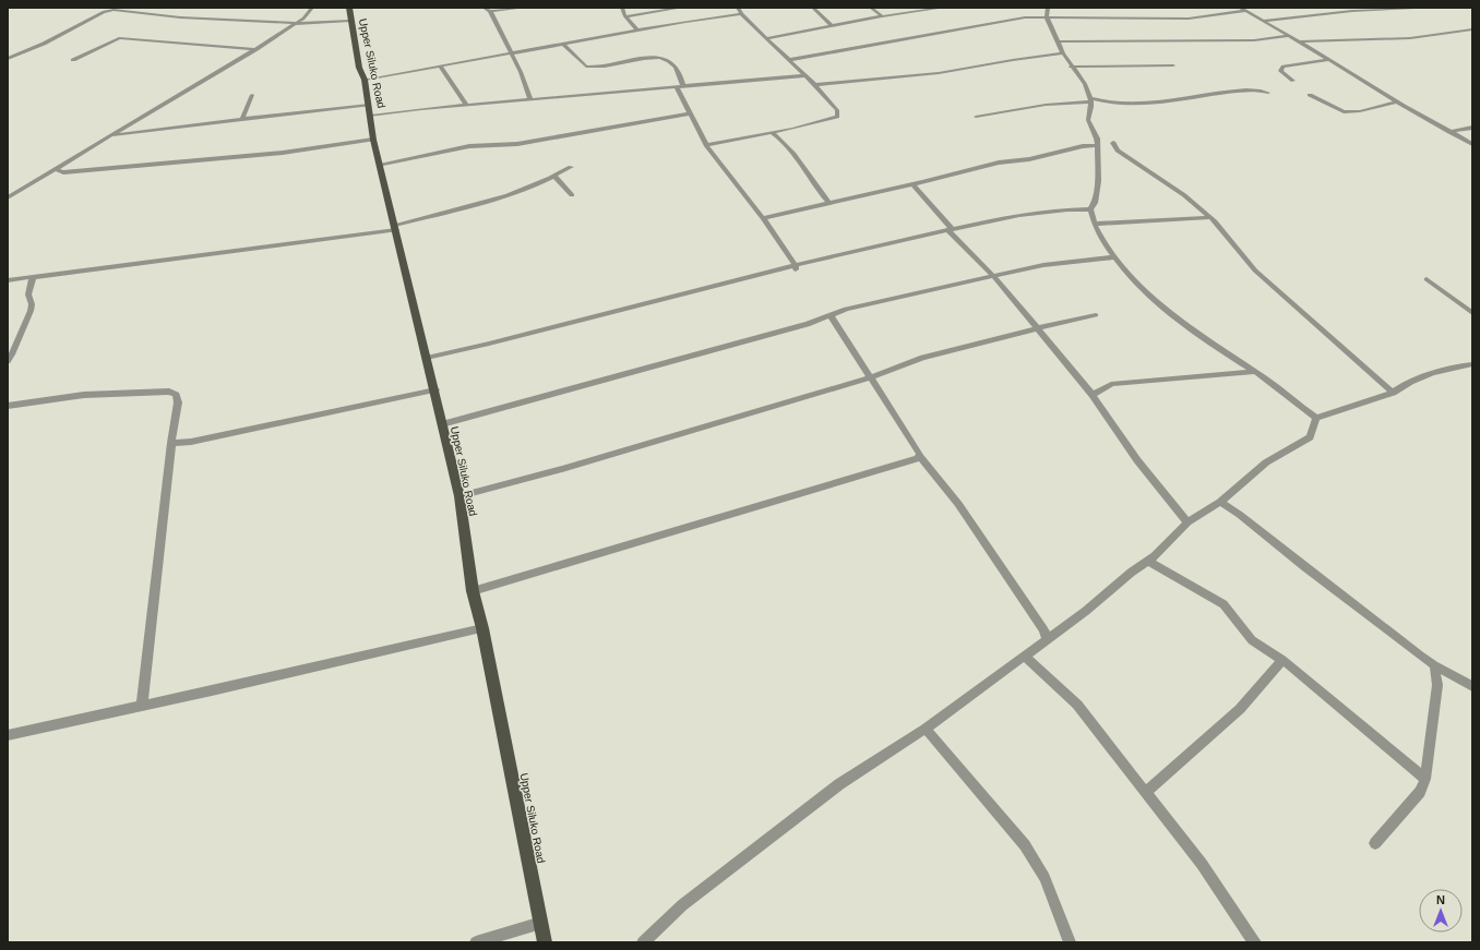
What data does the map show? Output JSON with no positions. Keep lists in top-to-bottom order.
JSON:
{
  "streets": {
    "main road": ["Upper Siluko Road"]
  },
  "north": "top"
}
